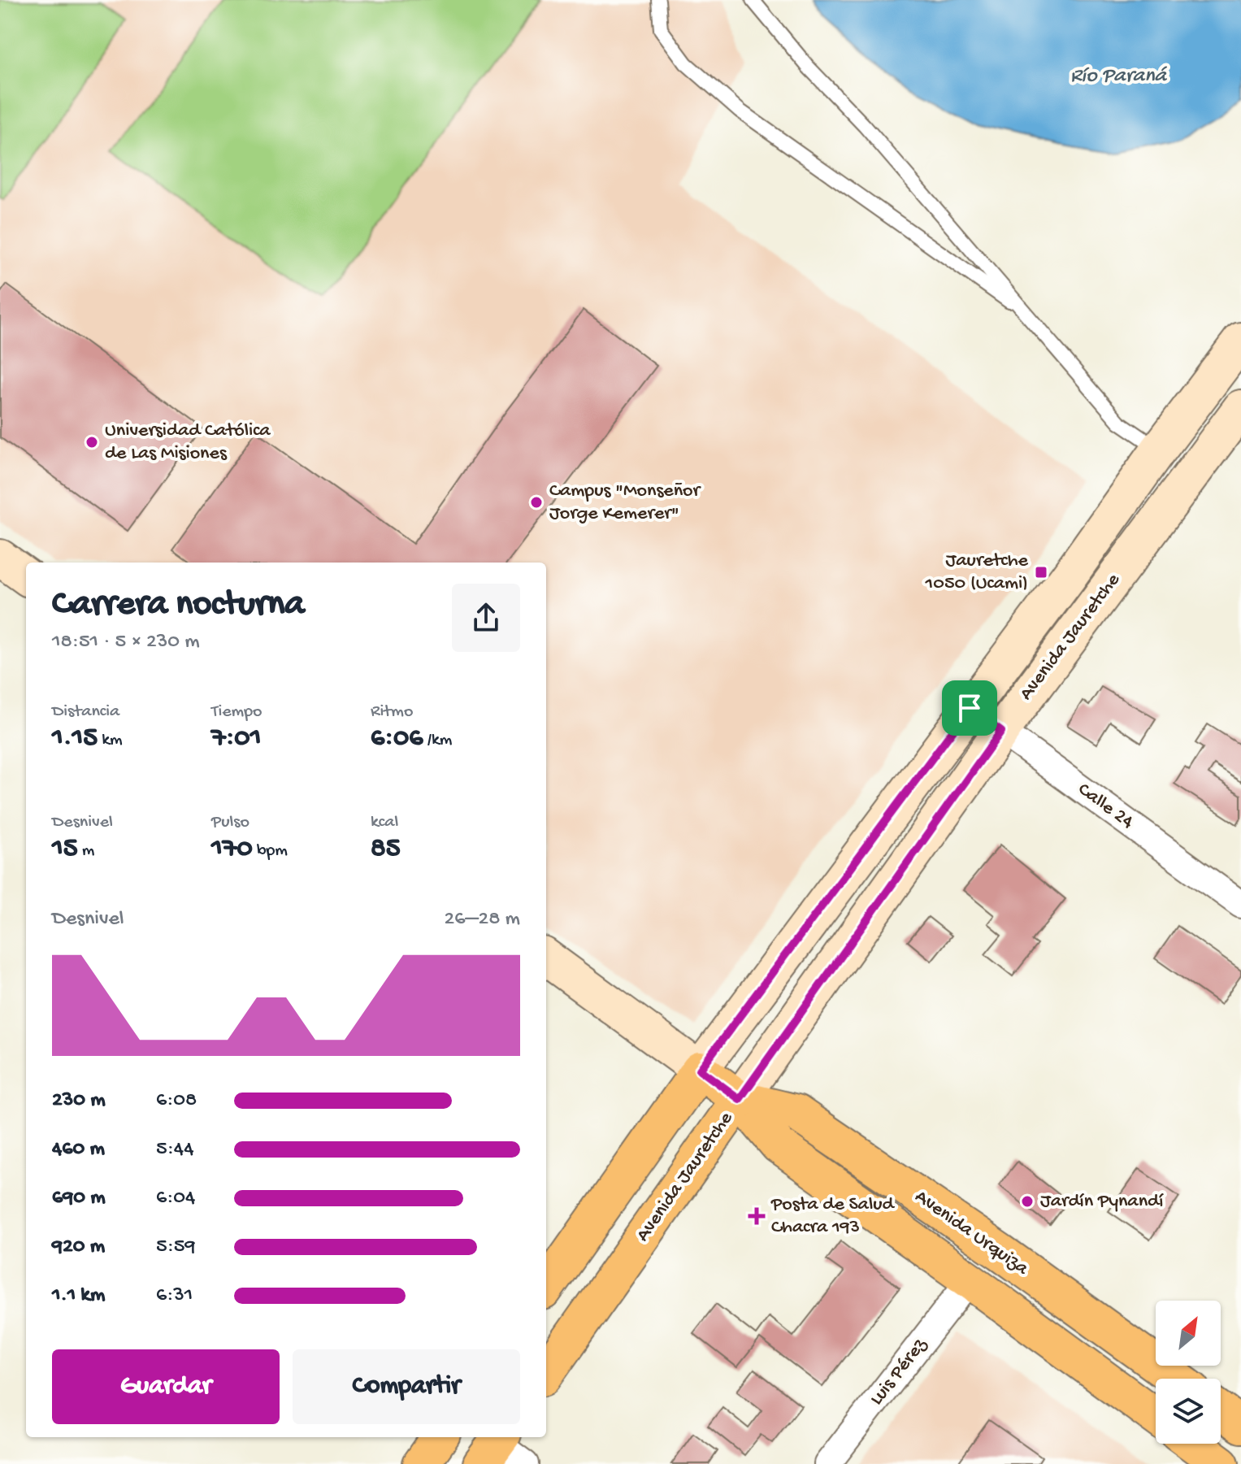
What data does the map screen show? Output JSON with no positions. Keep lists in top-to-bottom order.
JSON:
{
  "streets": {
    "main road": ["Avenida Jauretche", "Avenida Urquiza"],
    "street": ["Calle 24", "Luis Pérez"]
  },
  "crossings": [
    ["Avenida Jauretche", "Calle 24"],
    ["Avenida Jauretche", "Avenida Urquiza"],
    ["Avenida Urquiza", "Luis Pérez"]
  ],
  "water": ["Río Paraná"],
  "places": {
    "other": ["Universidad Católica de Las Misiones", "Campus \"Monseñor Jorge Kemerer\"", "Jardín Pynandí"],
    "transit": ["Jauretche 1050 (Ucami)"],
    "health": ["Posta de Salud Chacra 193"]
  },
  "north": "top right",
  "page": {
    "heading": ["Carrera nocturna", "18:51 · 5 × 230 m"],
    "stats": [
      ["Distancia", "1.15 km"],
      ["Tiempo", "7:01"],
      ["Ritmo", "6:06 /km"],
      ["Desnivel", "15 m"],
      ["Pulso", "170 bpm"],
      ["kcal", "85"]
    ],
    "chart": ["Desnivel", "26–28 m"],
    "list": [
      {
        "name": "230 m",
        "note": "6:08"
      },
      {
        "name": "460 m",
        "note": "5:44"
      },
      {
        "name": "690 m",
        "note": "6:04"
      },
      {
        "name": "920 m",
        "note": "5:59"
      },
      {
        "name": "1.1 km",
        "note": "6:31"
      }
    ],
    "buttons": ["Guardar", "Compartir"]
  }
}
